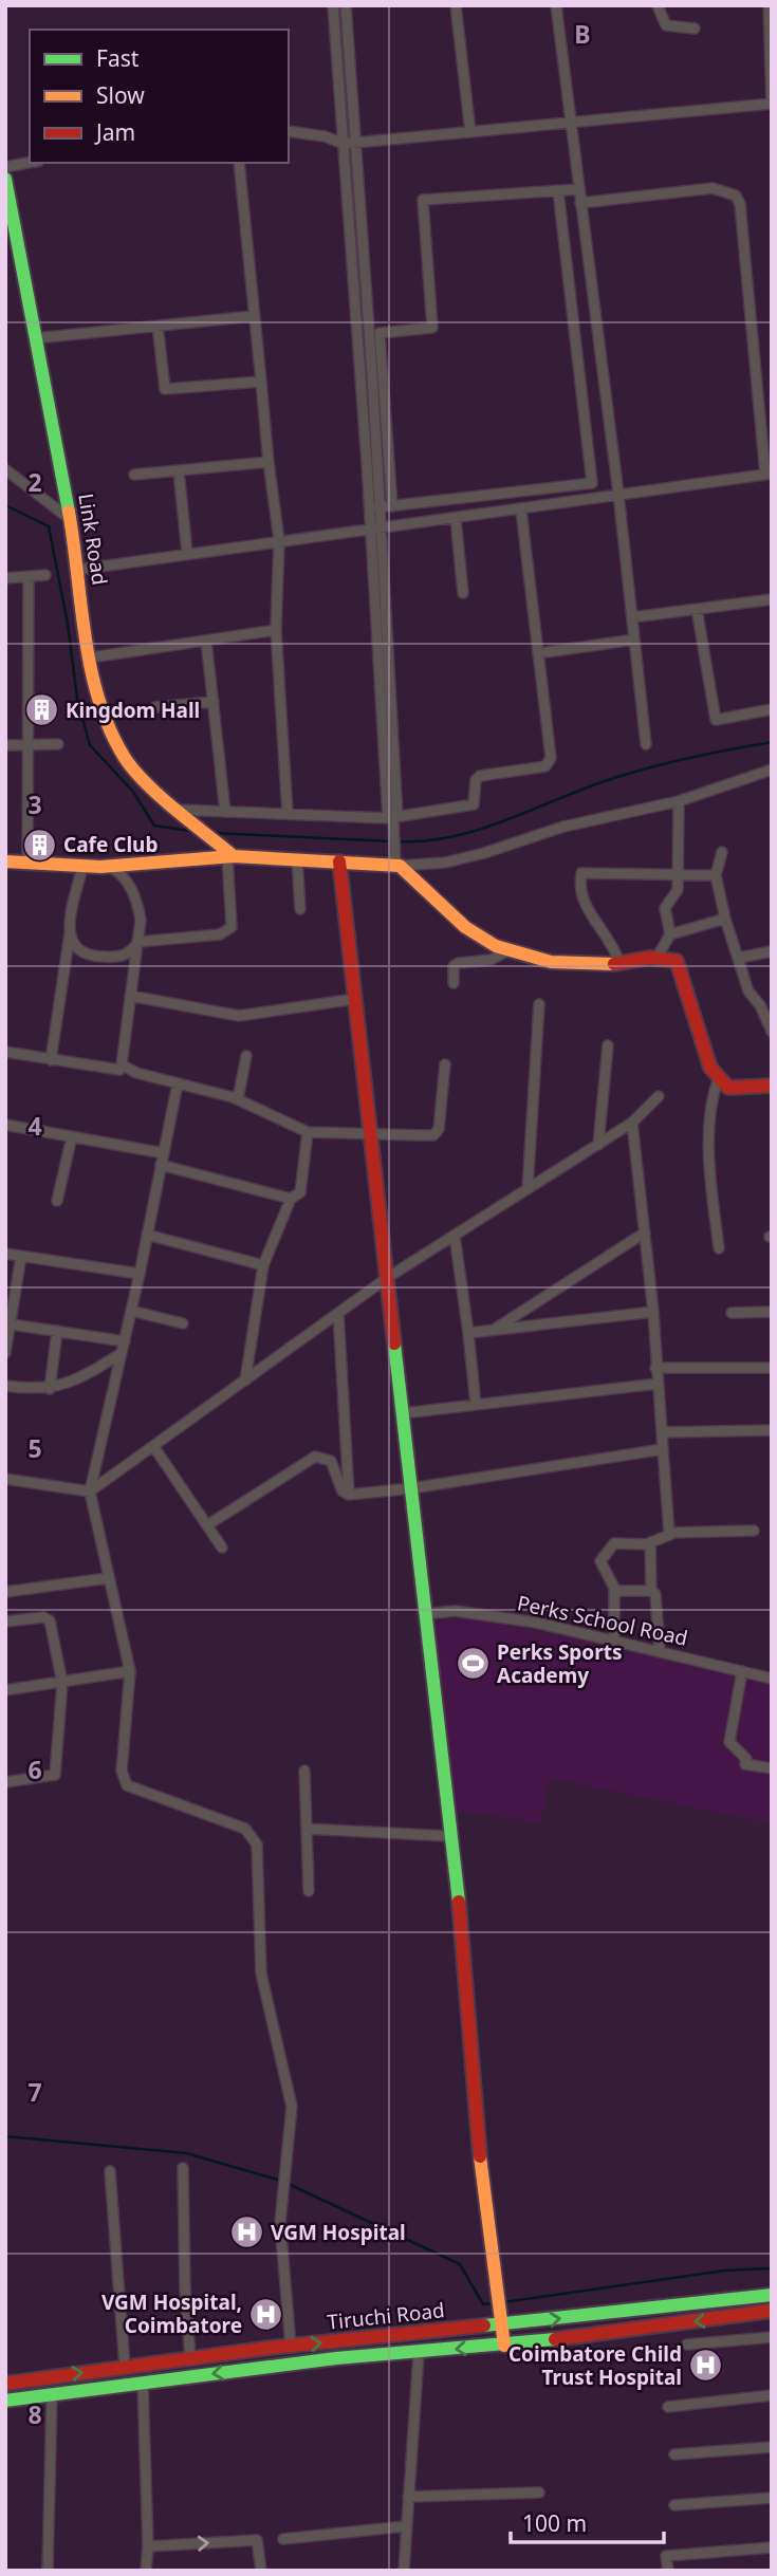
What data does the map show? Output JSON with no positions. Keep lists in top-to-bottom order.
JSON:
{
  "streets": {
    "main road": ["Link Road", "Tiruchi Road"],
    "street": ["Perks School Road"]
  },
  "places": {
    "building": ["Kingdom Hall", "Cafe Club"],
    "sports": ["Perks Sports Academy"],
    "hospital": ["VGM Hospital", "VGM Hospital, Coimbatore", "Coimbatore Child Trust Hospital"]
  },
  "legend": ["Fast", "Slow", "Jam"],
  "scale_bar": "100 m",
  "grid": {
    "columns": ["B"],
    "rows": [
      "2",
      "3",
      "4",
      "5",
      "6",
      "7",
      "8"
    ]
  }
}
